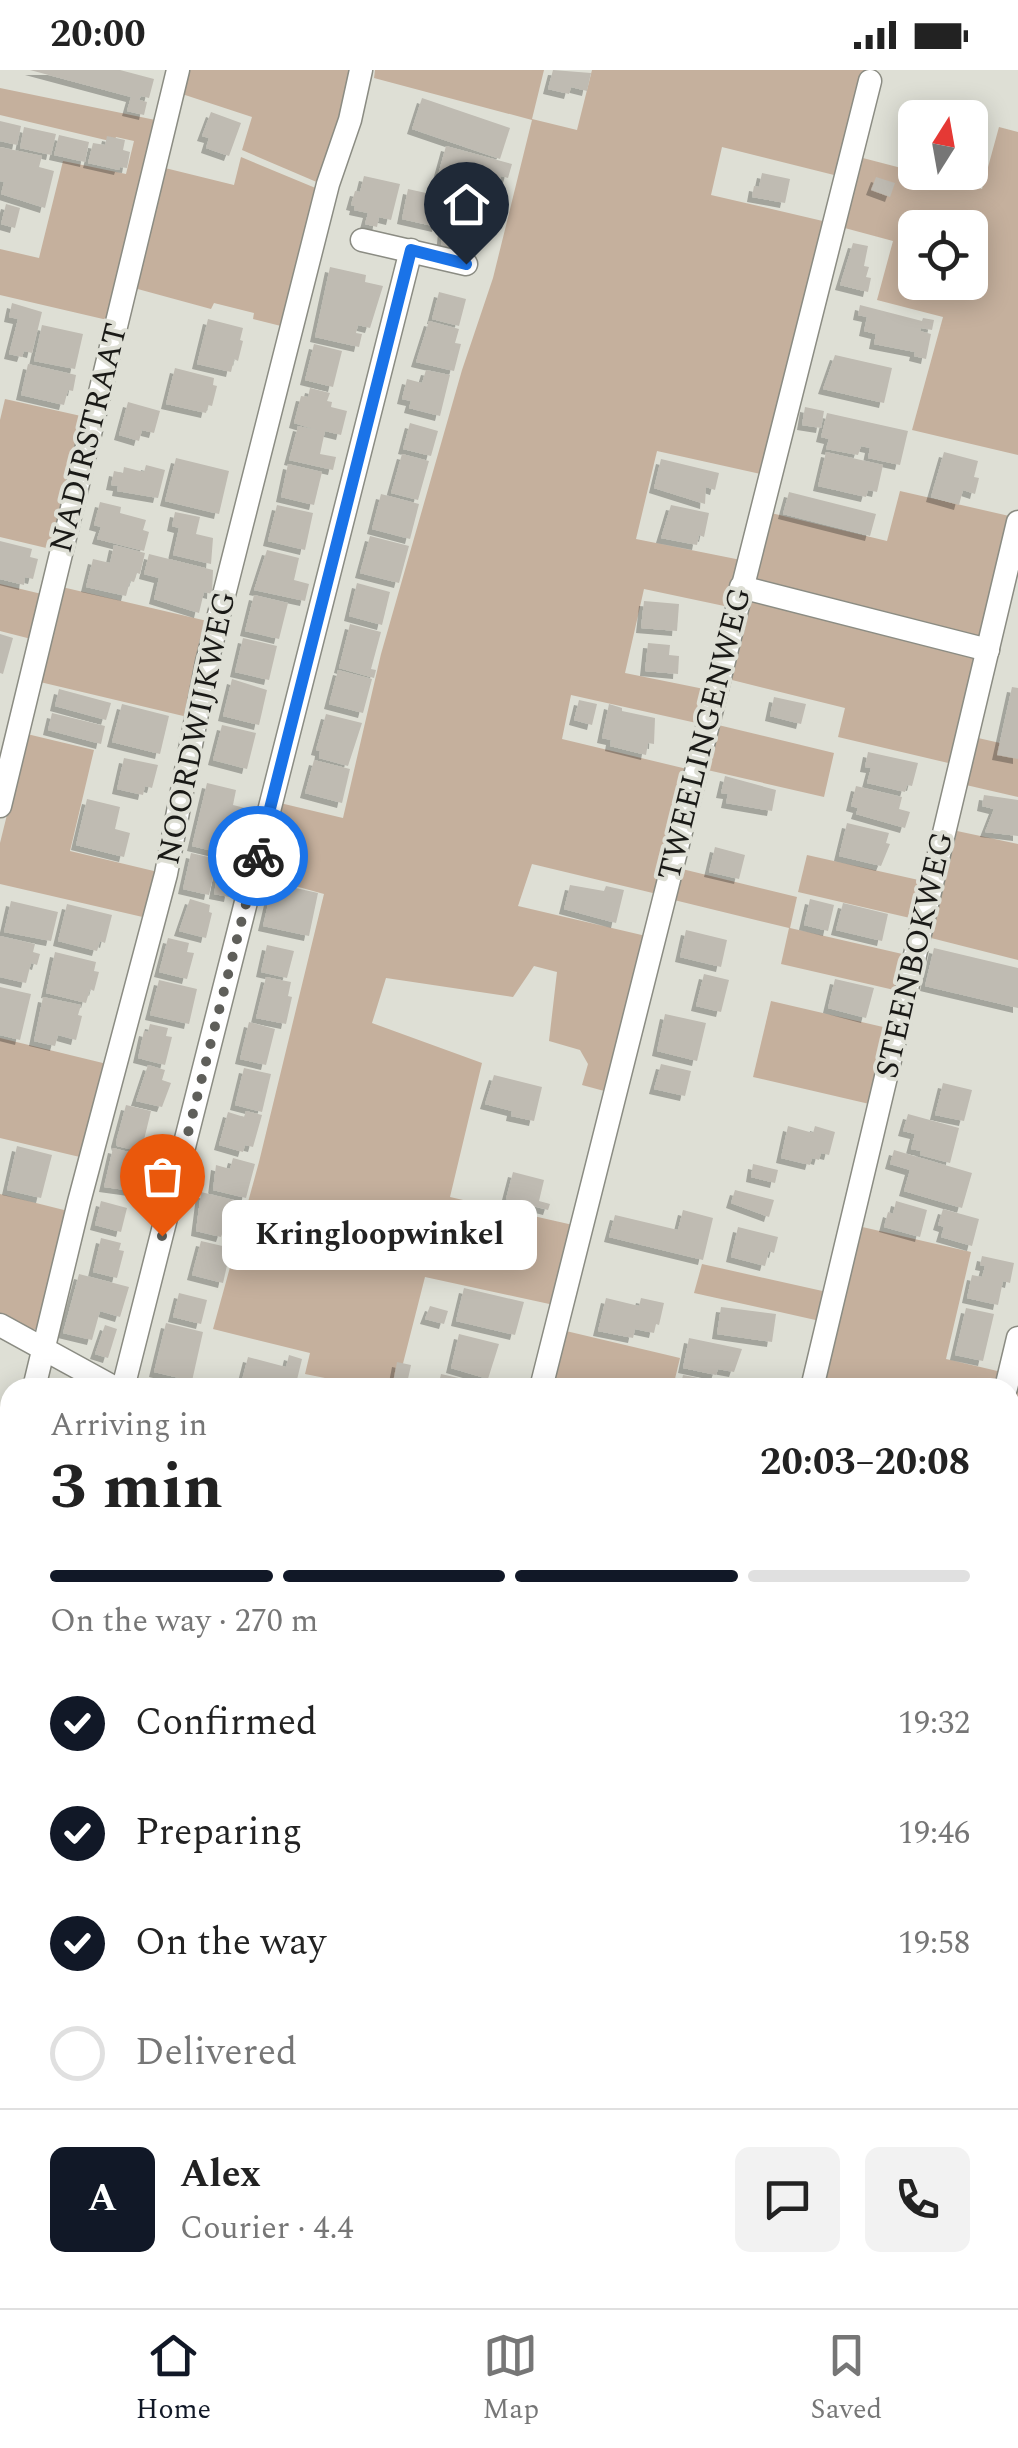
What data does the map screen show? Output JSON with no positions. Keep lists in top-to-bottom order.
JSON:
{
  "streets": {
    "street": [
      "NADIRSTRAAT",
      "NOORDWIJKWEG",
      "TWEELINGENWEG",
      "STEENBOKWEG"
    ]
  },
  "places": ["Kringloopwinkel"],
  "north": "top",
  "page": {
    "status": "20:00",
    "bubble": "Kringloopwinkel",
    "heading": ["3 min", "Arriving in", "20:03–20:08"],
    "panel": ["Alex", "Courier · 4.4"],
    "bar": "On the way · 270 m",
    "list": [
      ["Confirmed", "19:32"],
      ["Preparing", "19:46"],
      ["On the way", "19:58"],
      "Delivered"
    ],
    "round": "A",
    "tabs": ["Home", "Map", "Saved"]
  }
}
